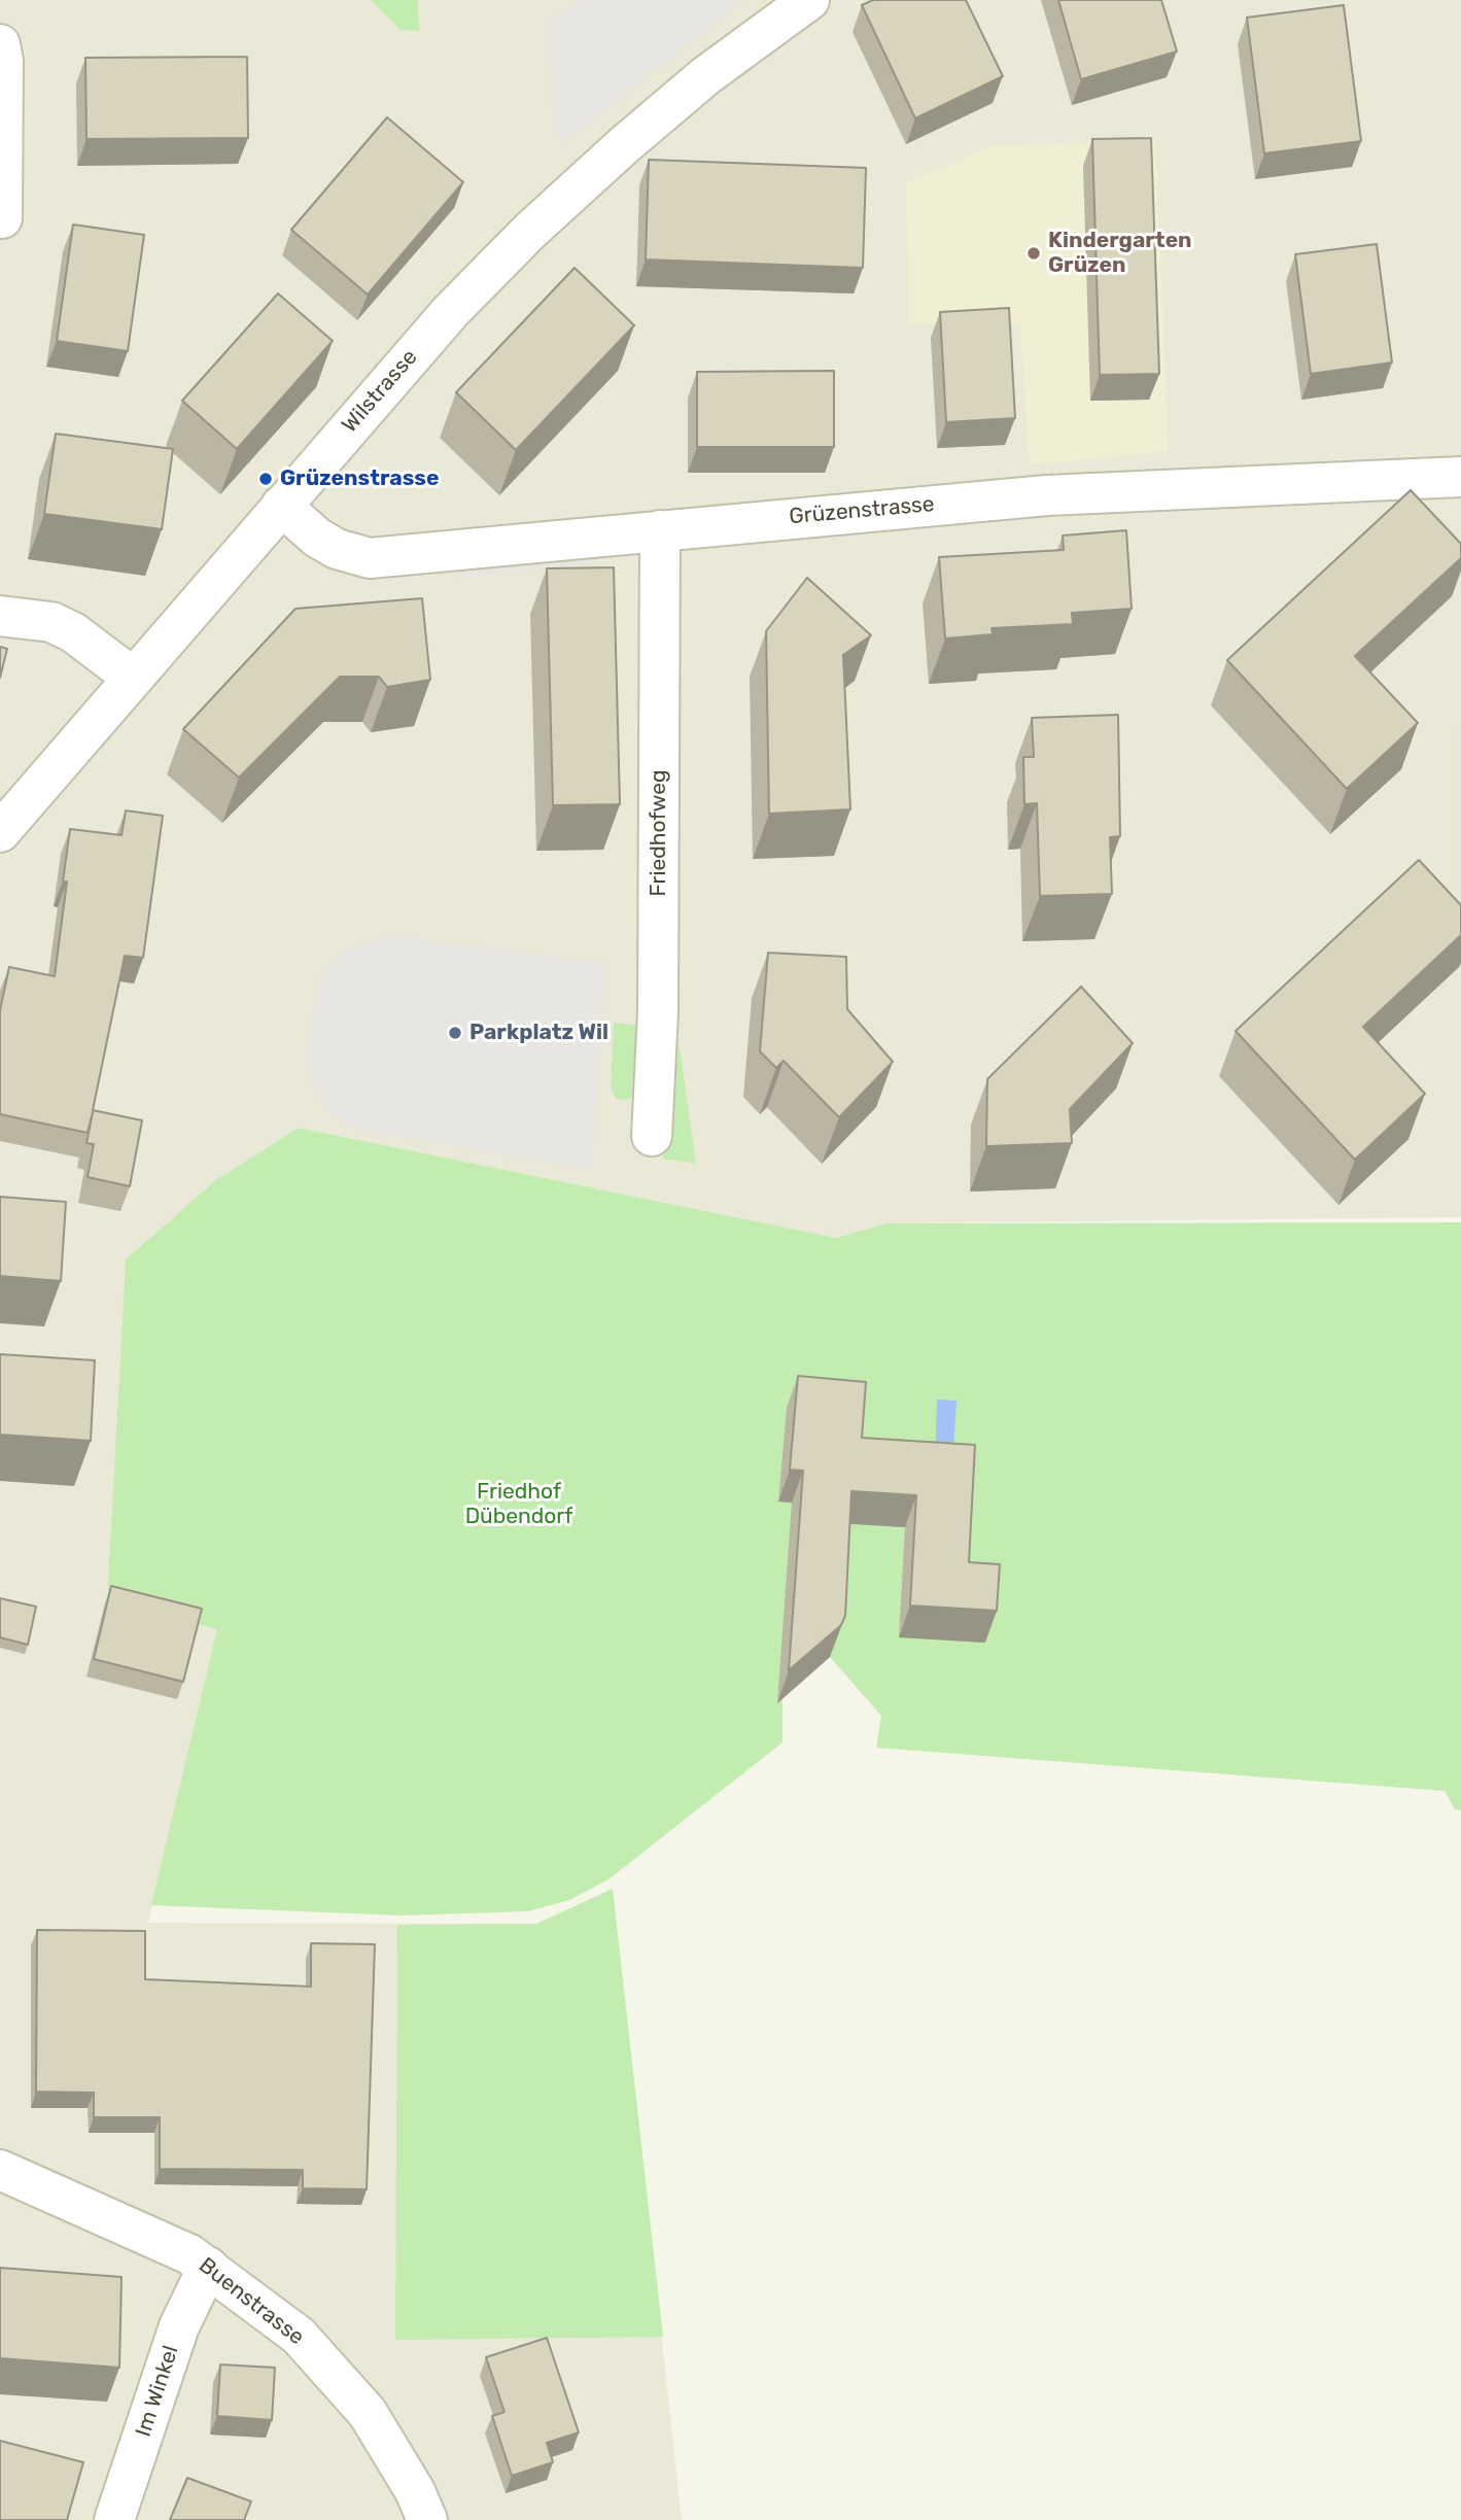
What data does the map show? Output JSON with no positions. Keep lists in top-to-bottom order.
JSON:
{
  "streets": {
    "street": [
      "Wilstrasse",
      "Grüzenstrasse",
      "Friedhofweg",
      "Buenstrasse",
      "Im Winkel"
    ]
  },
  "crossings": [
    ["Wilstrasse", "Grüzenstrasse"],
    ["Grüzenstrasse", "Friedhofweg"],
    ["Buenstrasse", "Im Winkel"]
  ],
  "parks": ["Friedhof Dübendorf"],
  "places": ["Kindergarten Grüzen", "Grüzenstrasse", "Parkplatz Wil"]
}
